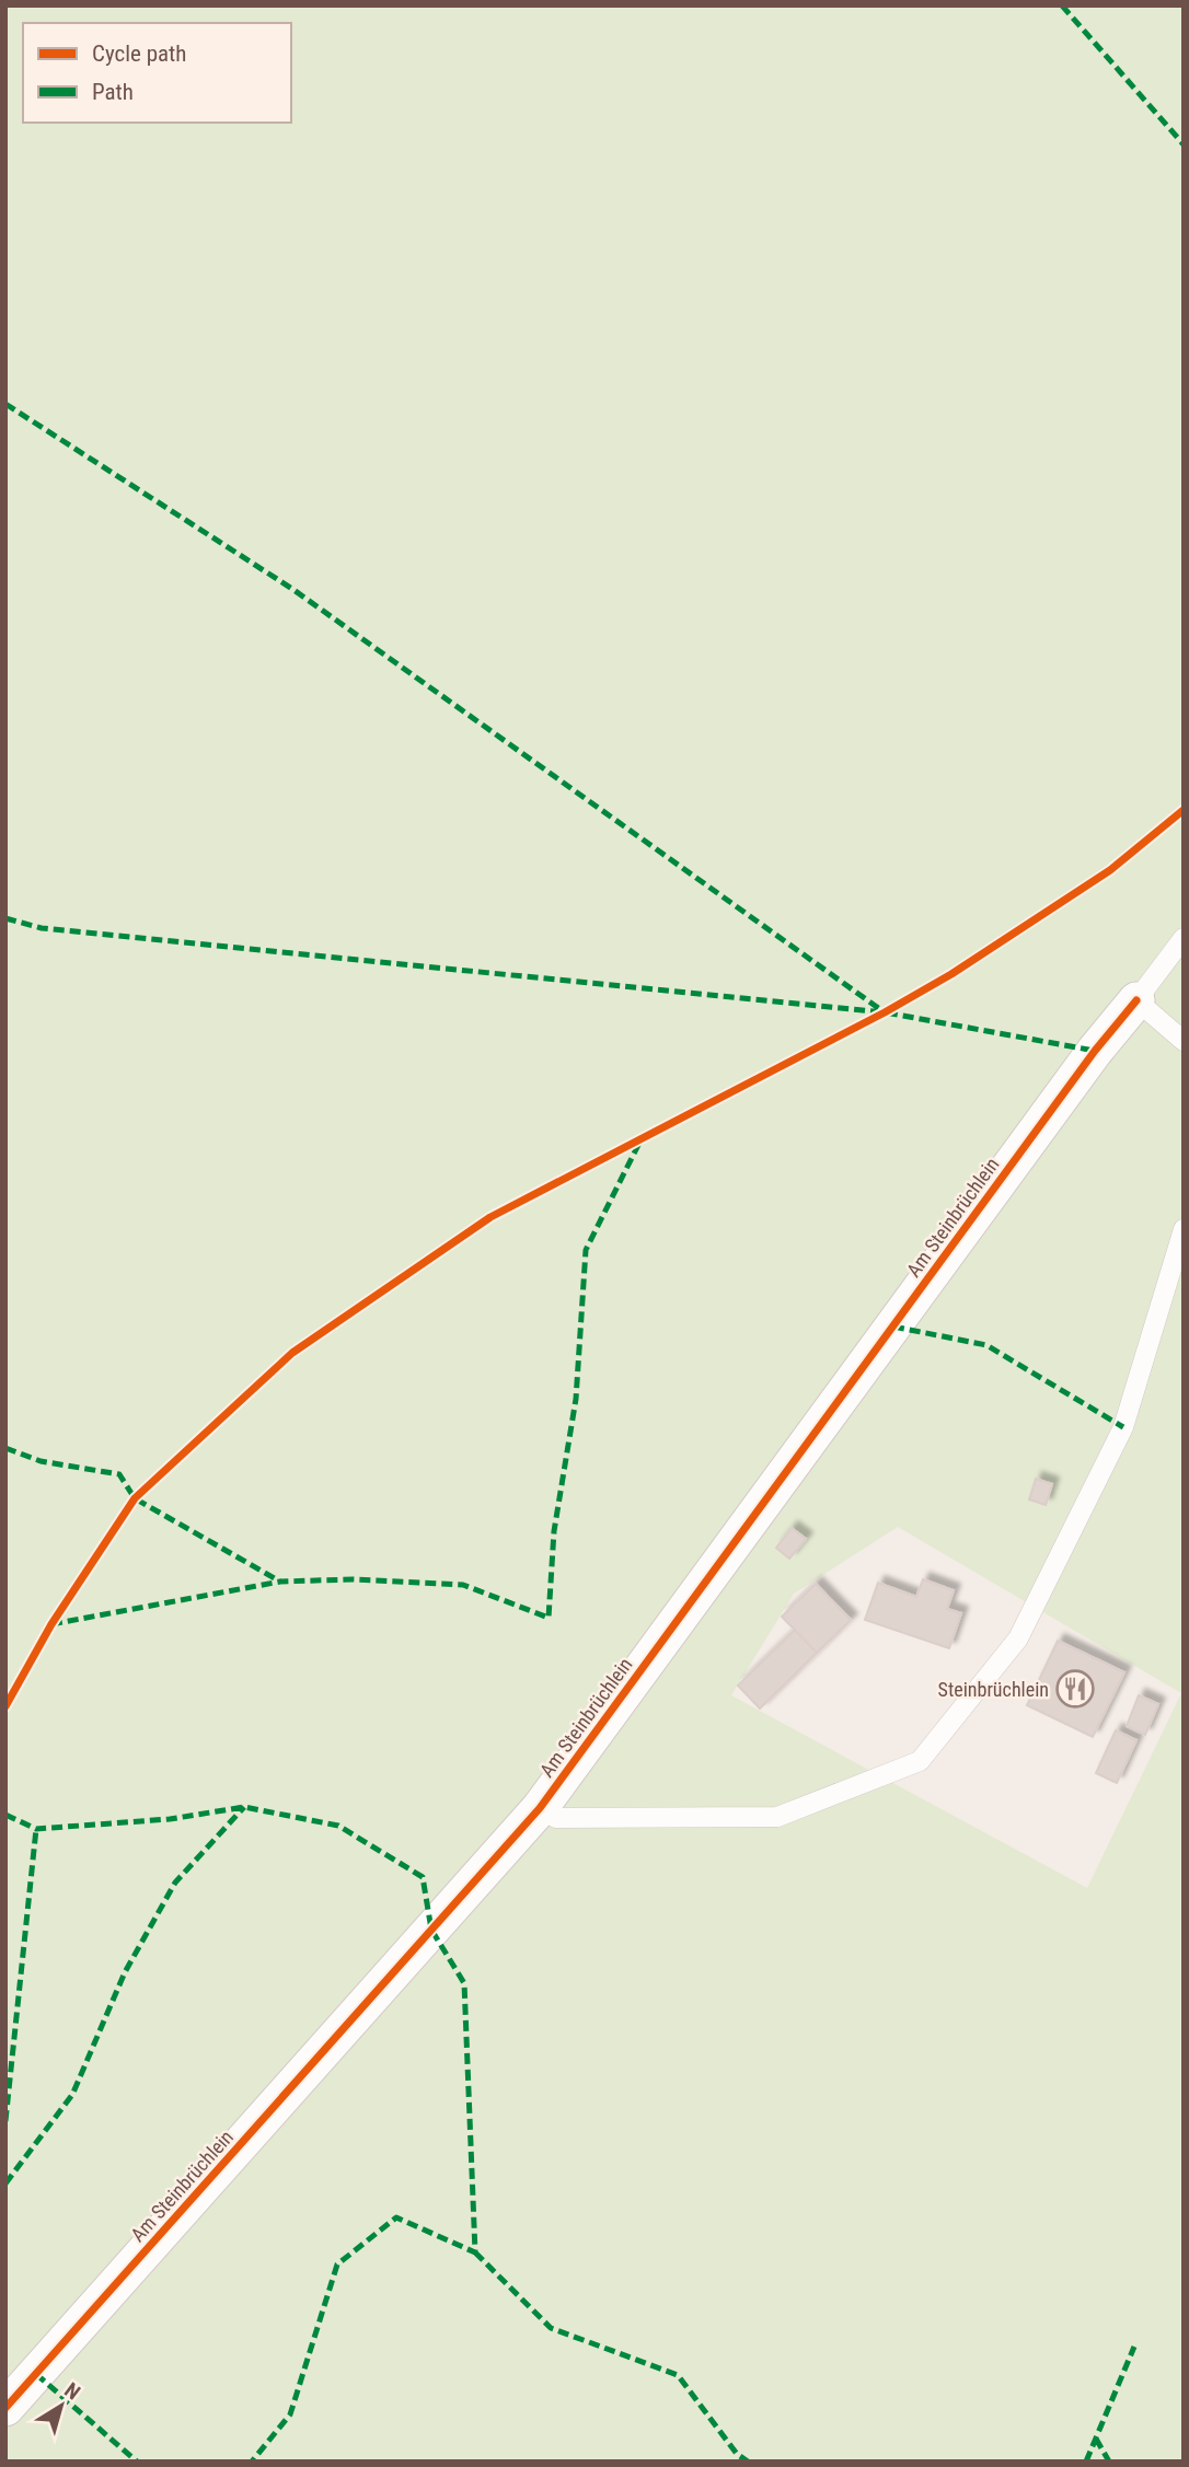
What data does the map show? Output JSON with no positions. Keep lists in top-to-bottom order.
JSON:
{
  "streets": {
    "street": ["Am Steinbrüchlein"]
  },
  "places": {
    "restaurant": ["Steinbrüchlein"]
  },
  "legend": ["Cycle path", "Path"],
  "north": "top right"
}
